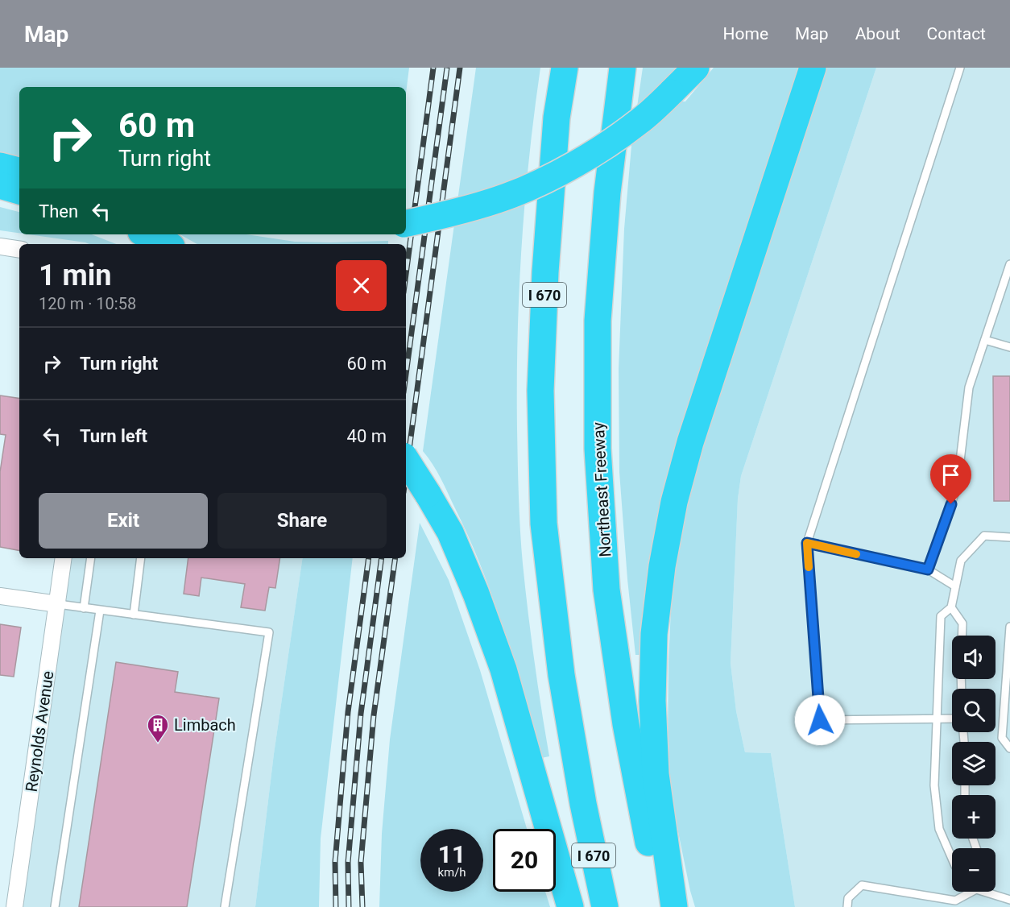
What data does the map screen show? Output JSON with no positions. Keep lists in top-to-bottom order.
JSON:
{
  "streets": {
    "highway": ["I 670", "Northeast Freeway"],
    "street": ["Reynolds Avenue"]
  },
  "places": {
    "building": ["Limbach"]
  },
  "page": {
    "header": "Map",
    "nav": [
      "Home",
      "Map",
      "About",
      "Contact"
    ],
    "turn": ["60 m", "Turn right"],
    "then": "Then",
    "heading": ["1 min", "120 m · 10:58"],
    "list": [
      {
        "name": "Turn right",
        "value": "60 m"
      },
      {
        "name": "Turn left",
        "value": "40 m"
      }
    ],
    "buttons": ["Exit", "Share"],
    "map_buttons": ["+", "−"],
    "speed": "11 km/h",
    "limit": "20"
  }
}
